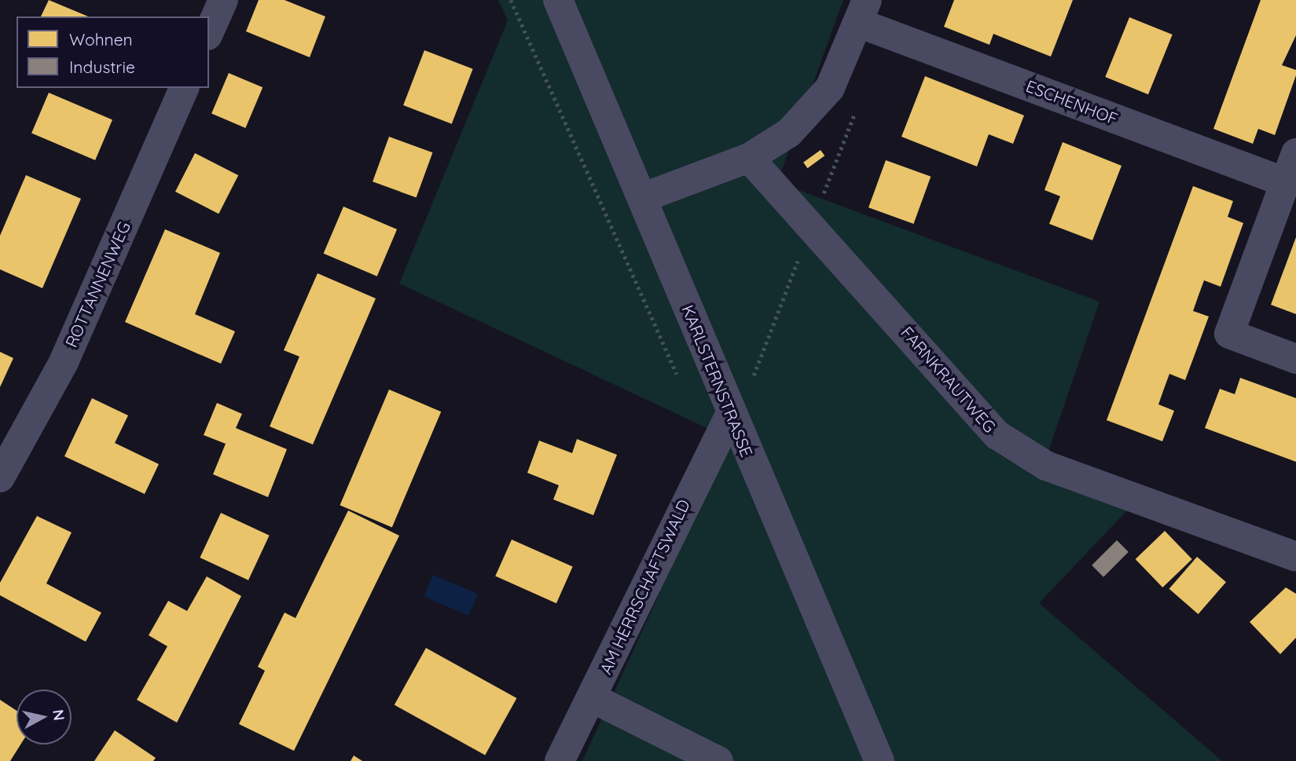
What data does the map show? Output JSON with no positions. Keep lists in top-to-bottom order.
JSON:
{
  "streets": {
    "street": [
      "ESCHENHOF",
      "ROTTANNENWEG",
      "FARNKRAUTWEG",
      "KARLSTERNSTRASSE",
      "AM HERRSCHAFTSWALD"
    ]
  },
  "crossings": [
    ["KARLSTERNSTRASSE", "AM HERRSCHAFTSWALD"]
  ],
  "legend": ["Wohnen", "Industrie"],
  "north": "right"
}
